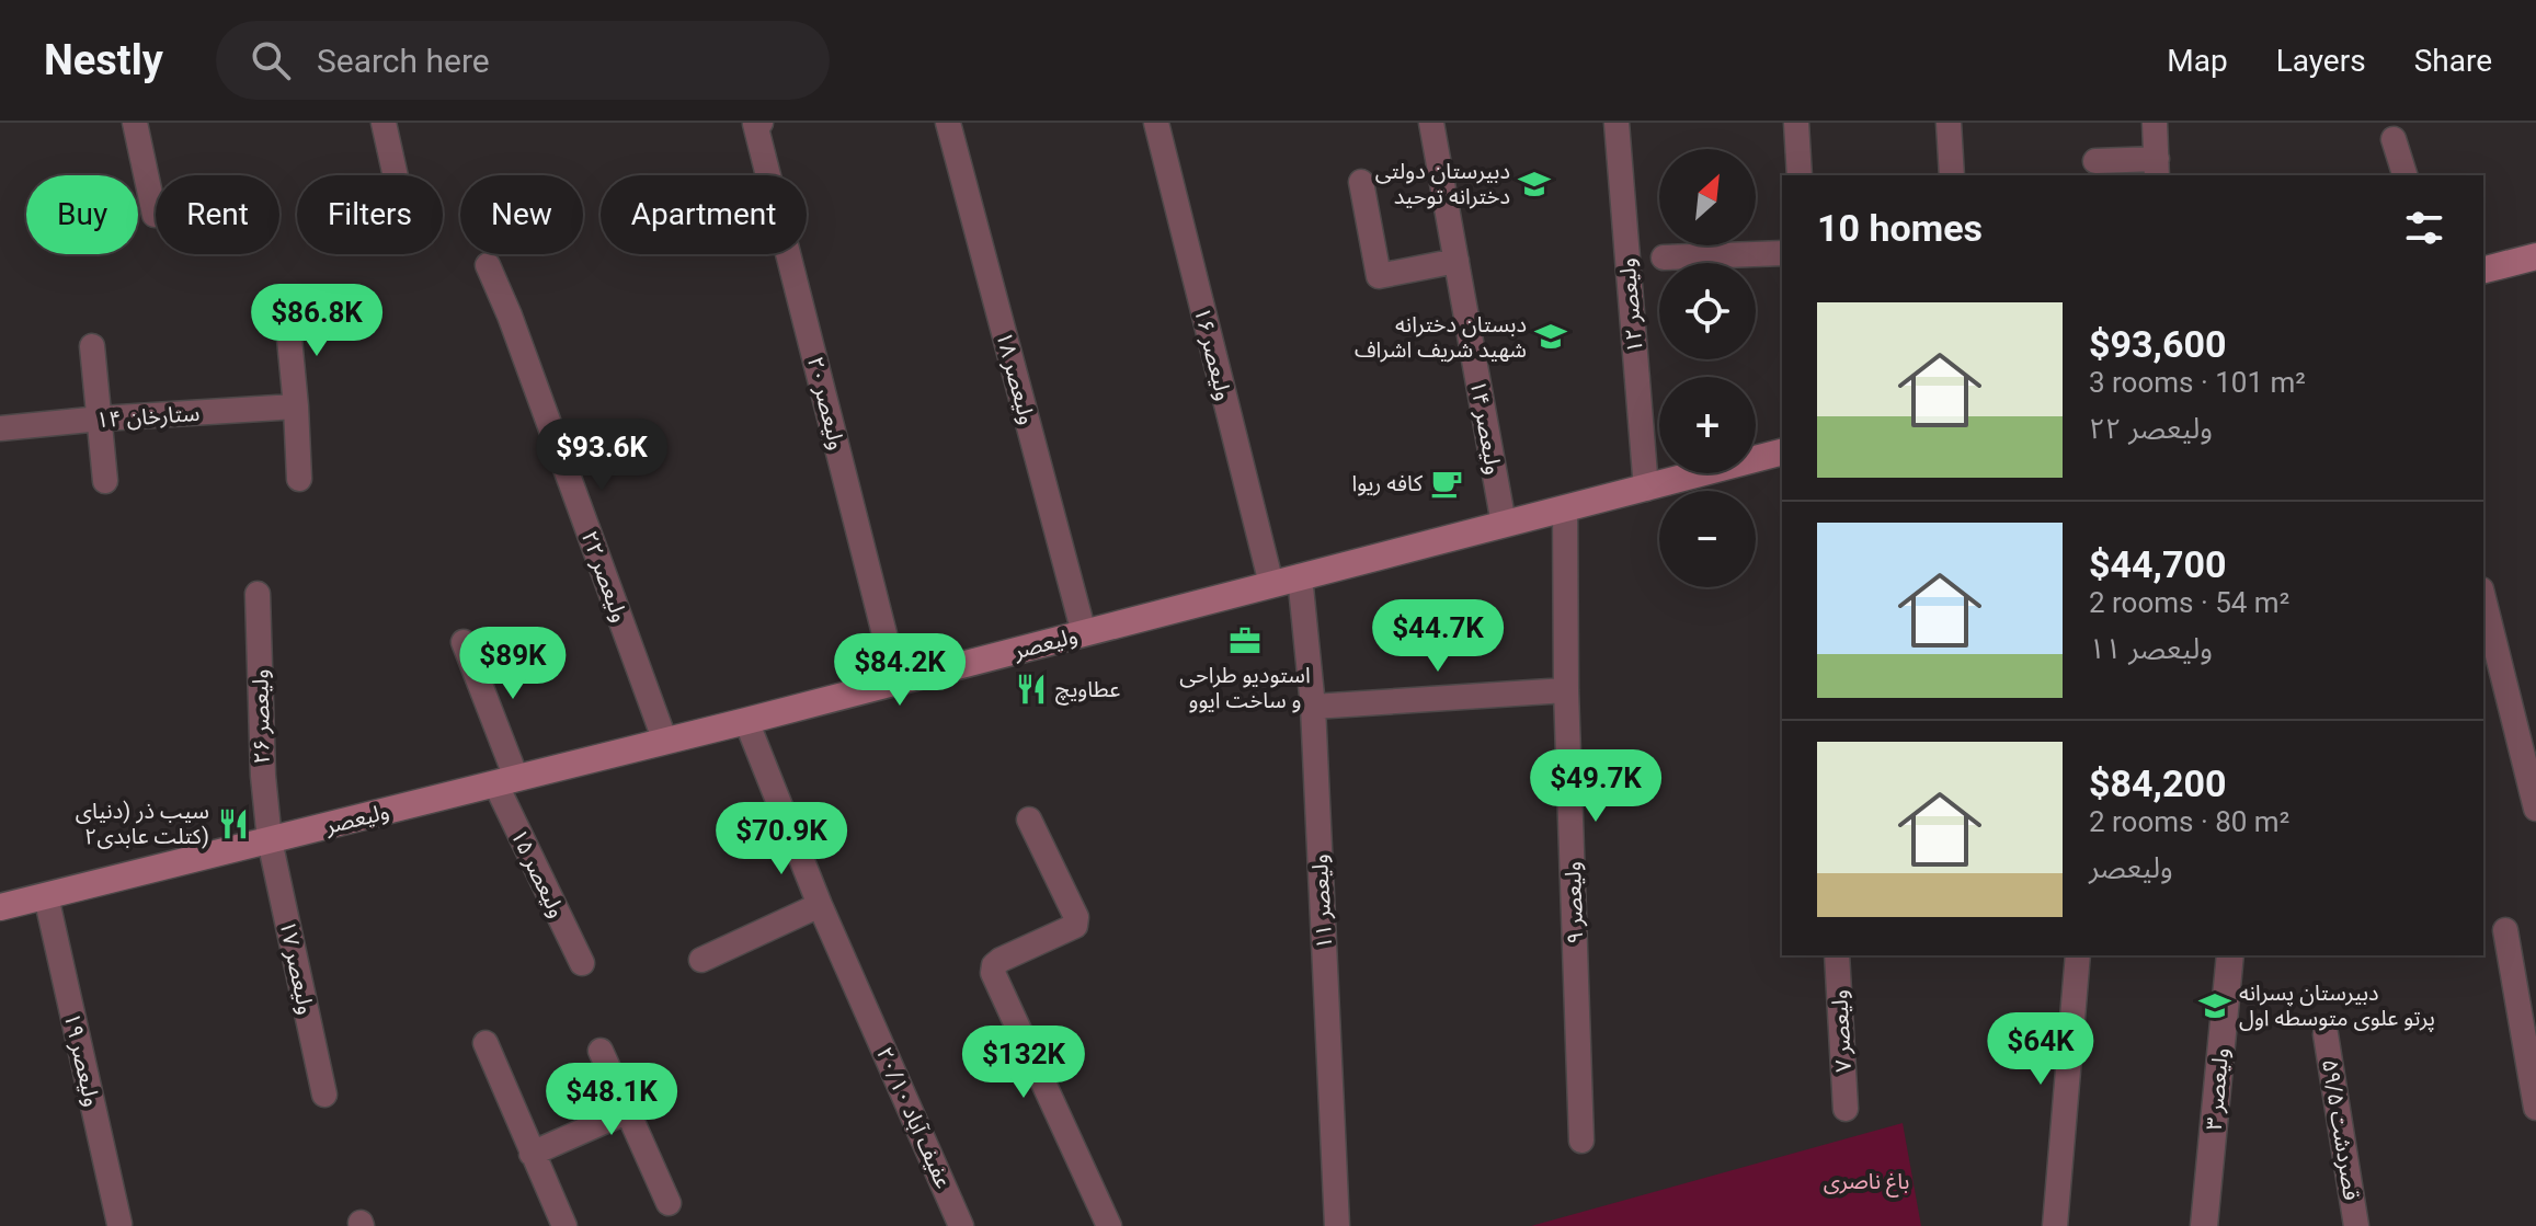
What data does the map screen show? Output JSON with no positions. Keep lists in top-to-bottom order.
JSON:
{
  "streets": {
    "main road": ["ولیعصر"],
    "street": [
      "۱۲ ولیعصر",
      "۱۶ ولیعصر",
      "۱۸ ولیعصر",
      "۲۰ ولیعصر",
      "۱۴ ستارخان",
      "۱۴ ولیعصر",
      "۲۲ ولیعصر",
      "۲۶ ولیعصر",
      "۱۵ ولیعصر",
      "۱۱ ولیعصر",
      "۹ ولیعصر",
      "۱۷ ولیعصر",
      "۷ ولیعصر",
      "۱۹ ولیعصر",
      "۳ ولیعصر",
      "عفیف آباد ۲۰/۱۰",
      "۵۹/۵ قصردشت"
    ]
  },
  "crossings": [
    ["۱۲ ولیعصر", "ولیعصر"],
    ["۱۶ ولیعصر", "ولیعصر"],
    ["۱۸ ولیعصر", "ولیعصر"],
    ["۲۰ ولیعصر", "ولیعصر"],
    ["۱۴ ولیعصر", "ولیعصر"],
    ["۲۲ ولیعصر", "ولیعصر"],
    ["ولیعصر", "۲۶ ولیعصر"],
    ["ولیعصر", "۱۵ ولیعصر"],
    ["ولیعصر", "۱۱ ولیعصر"],
    ["ولیعصر", "۹ ولیعصر"],
    ["ولیعصر", "۱۷ ولیعصر"],
    ["ولیعصر", "۱۹ ولیعصر"],
    ["ولیعصر", "عفیف آباد ۲۰/۱۰"],
    ["۲۶ ولیعصر", "۱۷ ولیعصر"]
  ],
  "parks": ["باغ ناصری"],
  "places": {
    "school or university": ["دبیرستان دولتی دخترانه توحید", "دبستان دخترانه شهید شریف اشراف", "دبیرستان پسرانه پرتو علوی متوسطه اول"],
    "cafe": ["کافه ریوا"],
    "office": ["استودیو طراحی و ساخت ایوو"],
    "restaurant": ["عطاویچ", "سیب ذر (دنیای کتلت عابدی۲)"]
  },
  "north": "top right",
  "page": {
    "header": "Nestly",
    "search": "Search here",
    "nav": ["Map", "Layers", "Share"],
    "map_buttons": ["+", "−"],
    "chip": [
      "Buy",
      "Rent",
      "Filters",
      "New",
      "Apartment"
    ],
    "heading": "10 homes",
    "list": [
      {
        "name": "$93,600",
        "note": "3 rooms · 101 m² · ۲۲ ولیعصر"
      },
      {
        "name": "$44,700",
        "note": "2 rooms · 54 m² · ۱۱ ولیعصر"
      },
      {
        "name": "$84,200",
        "note": "2 rooms · 80 m² · ولیعصر"
      }
    ],
    "price": [
      "$86.8K",
      "$93.6K",
      "$44.7K",
      "$89K",
      "$84.2K",
      "$49.7K",
      "$70.9K",
      "$64K",
      "$132K",
      "$48.1K"
    ]
  }
}
